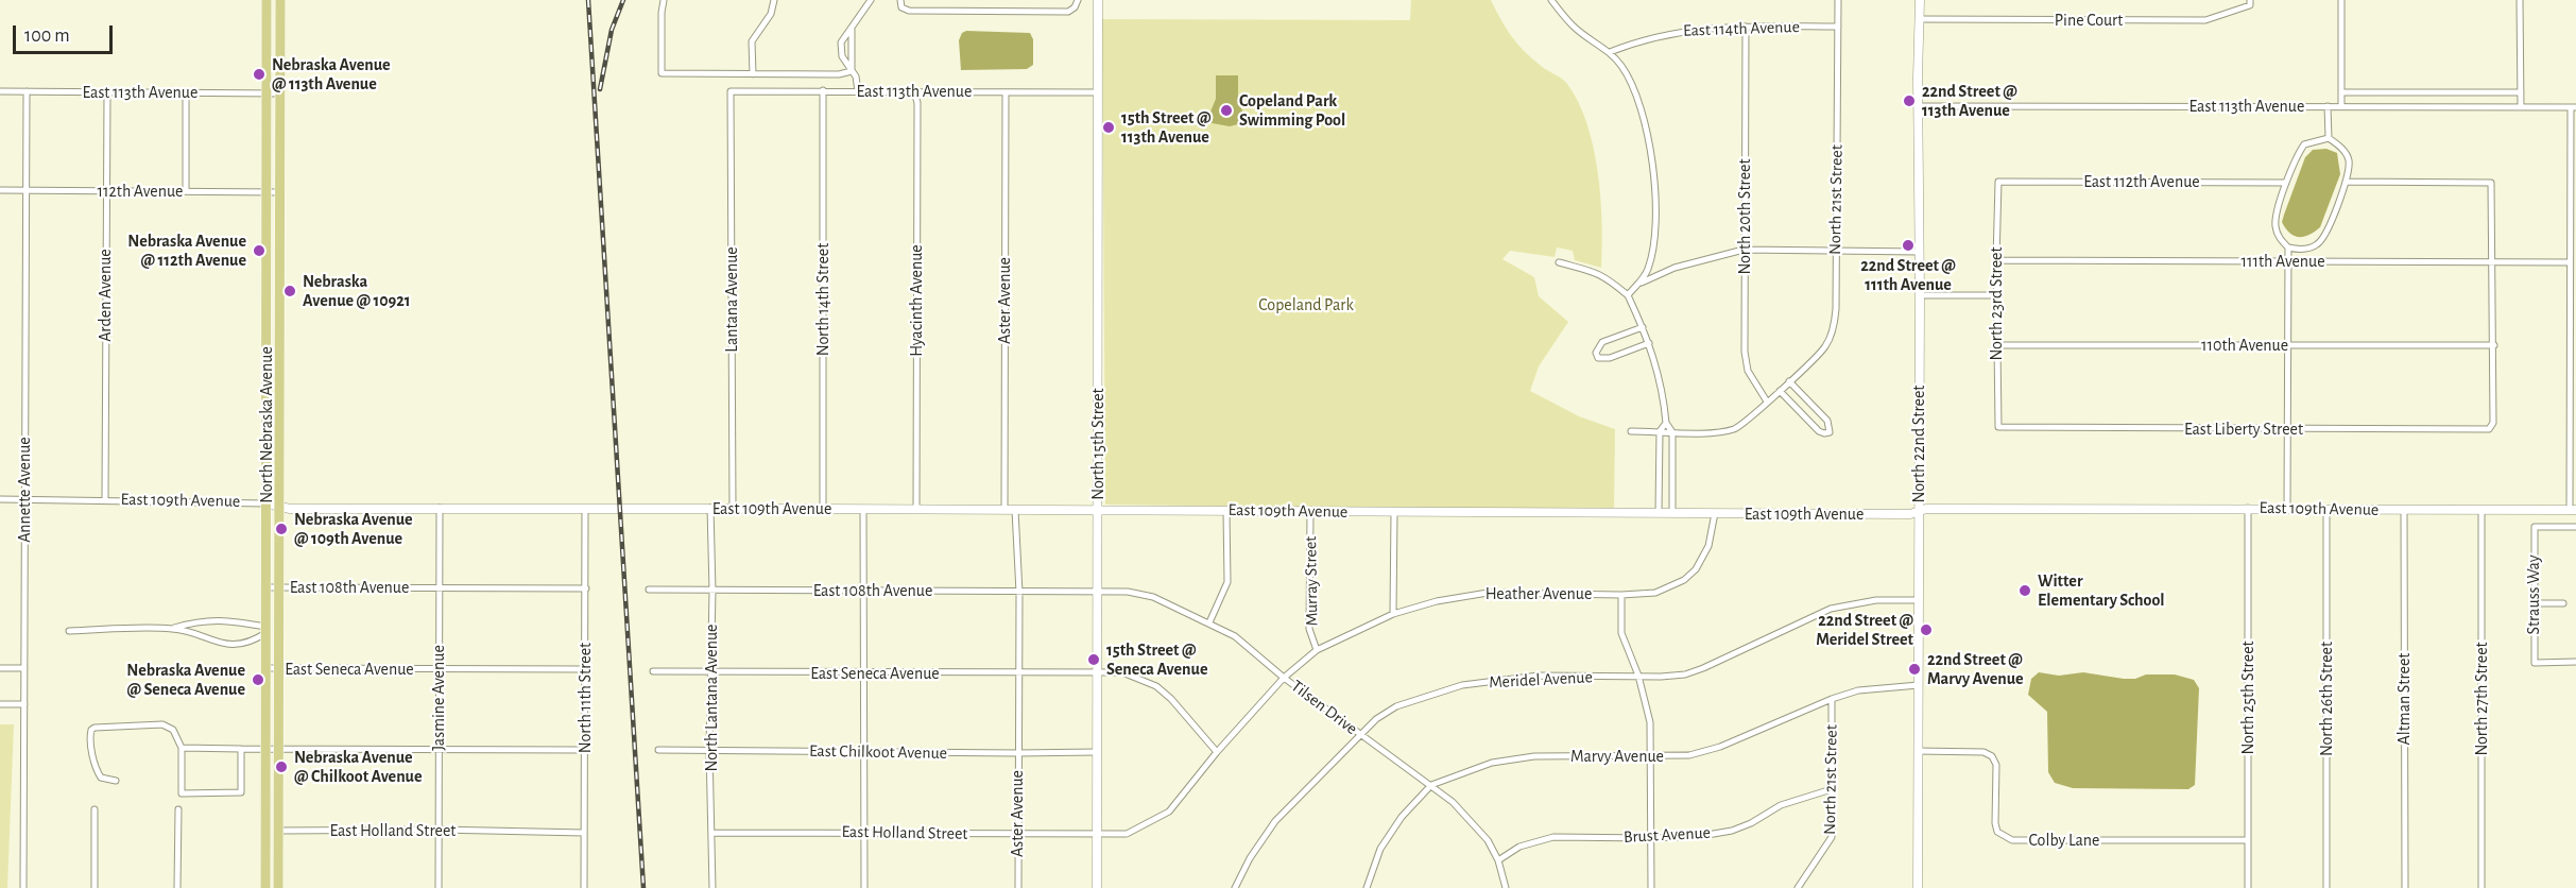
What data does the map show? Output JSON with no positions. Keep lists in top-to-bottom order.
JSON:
{
  "streets": {
    "main road": ["North Nebraska Avenue"],
    "street": [
      "Pine Court",
      "East 114th Avenue",
      "East 113th Avenue",
      "East 112th Avenue",
      "112th Avenue",
      "North 21st Street",
      "North 20th Street",
      "111th Avenue",
      "Arden Avenue",
      "Lantana Avenue",
      "North 14th Street",
      "Hyacinth Avenue",
      "Aster Avenue",
      "North 23rd Street",
      "110th Avenue",
      "East Liberty Street",
      "North 15th Street",
      "North 22nd Street",
      "Annette Avenue",
      "East 109th Avenue",
      "Murray Street",
      "East 108th Avenue",
      "Heather Avenue",
      "Strauss Way",
      "East Seneca Avenue",
      "Meridel Avenue",
      "Jasmine Avenue",
      "North 11th Street",
      "North Lantana Avenue",
      "North 25th Street",
      "North 26th Street",
      "Altman Street",
      "North 27th Street",
      "Tilsen Drive",
      "East Chilkoot Avenue",
      "Marvy Avenue",
      "East Holland Street",
      "Brust Avenue",
      "Colby Lane"
    ]
  },
  "crossings": [
    ["Pine Court", "North 22nd Street"],
    ["East 114th Avenue", "North 21st Street"],
    ["East 114th Avenue", "North 20th Street"],
    ["East 113th Avenue", "Arden Avenue"],
    ["East 113th Avenue", "Lantana Avenue"],
    ["East 113th Avenue", "North 14th Street"],
    ["East 113th Avenue", "Hyacinth Avenue"],
    ["East 113th Avenue", "Aster Avenue"],
    ["East 113th Avenue", "North Nebraska Avenue"],
    ["East 113th Avenue", "North 15th Street"],
    ["East 113th Avenue", "North 22nd Street"],
    ["East 113th Avenue", "Annette Avenue"],
    ["East 112th Avenue", "North 23rd Street"],
    ["112th Avenue", "Arden Avenue"],
    ["112th Avenue", "North Nebraska Avenue"],
    ["112th Avenue", "Annette Avenue"],
    ["North 21st Street", "North 20th Street"],
    ["North 21st Street", "Marvy Avenue"],
    ["North 21st Street", "Brust Avenue"],
    ["111th Avenue", "North 23rd Street"],
    ["Arden Avenue", "East 109th Avenue"],
    ["Lantana Avenue", "East 109th Avenue"],
    ["North 14th Street", "East 109th Avenue"],
    ["Hyacinth Avenue", "East 109th Avenue"],
    ["Aster Avenue", "East 109th Avenue"],
    ["Aster Avenue", "East 108th Avenue"],
    ["Aster Avenue", "East Seneca Avenue"],
    ["Aster Avenue", "East Chilkoot Avenue"],
    ["Aster Avenue", "East Holland Street"],
    ["North 23rd Street", "110th Avenue"],
    ["North 23rd Street", "East Liberty Street"],
    ["110th Avenue", "East Liberty Street"],
    ["North Nebraska Avenue", "East 109th Avenue"],
    ["North Nebraska Avenue", "East 108th Avenue"],
    ["North Nebraska Avenue", "East Seneca Avenue"],
    ["North Nebraska Avenue", "East Holland Street"],
    ["North 15th Street", "East 109th Avenue"],
    ["North 15th Street", "East 108th Avenue"],
    ["North 15th Street", "Heather Avenue"],
    ["North 15th Street", "East Seneca Avenue"],
    ["North 15th Street", "Tilsen Drive"],
    ["North 15th Street", "East Chilkoot Avenue"],
    ["North 15th Street", "East Holland Street"],
    ["North 22nd Street", "East 109th Avenue"],
    ["North 22nd Street", "Meridel Avenue"],
    ["North 22nd Street", "Marvy Avenue"],
    ["North 22nd Street", "Colby Lane"],
    ["Annette Avenue", "East 109th Avenue"],
    ["East 109th Avenue", "Murray Street"],
    ["East 109th Avenue", "Heather Avenue"],
    ["East 109th Avenue", "Jasmine Avenue"],
    ["East 109th Avenue", "North 11th Street"],
    ["East 109th Avenue", "North Lantana Avenue"],
    ["East 109th Avenue", "North 25th Street"],
    ["East 109th Avenue", "North 26th Street"],
    ["East 109th Avenue", "Altman Street"],
    ["East 109th Avenue", "North 27th Street"],
    ["Murray Street", "Heather Avenue"],
    ["East 108th Avenue", "Jasmine Avenue"],
    ["East 108th Avenue", "North 11th Street"],
    ["East 108th Avenue", "North Lantana Avenue"],
    ["East 108th Avenue", "Tilsen Drive"],
    ["Heather Avenue", "East Seneca Avenue"],
    ["Heather Avenue", "Tilsen Drive"],
    ["Heather Avenue", "East Holland Street"],
    ["East Seneca Avenue", "Jasmine Avenue"],
    ["East Seneca Avenue", "North 11th Street"],
    ["East Seneca Avenue", "North Lantana Avenue"],
    ["Meridel Avenue", "Tilsen Drive"],
    ["Jasmine Avenue", "East Holland Street"],
    ["North 11th Street", "East Holland Street"],
    ["North Lantana Avenue", "East Chilkoot Avenue"],
    ["North Lantana Avenue", "East Holland Street"],
    ["North 25th Street", "Colby Lane"],
    ["Tilsen Drive", "Marvy Avenue"],
    ["Tilsen Drive", "Brust Avenue"]
  ],
  "parks": ["Copeland Park"],
  "places": [
    "Nebraska Avenue @ 113th Avenue",
    "22nd Street @ 113th Avenue",
    "Copeland Park Swimming Pool",
    "15th Street @ 113th Avenue",
    "22nd Street @ 111th Avenue",
    "Nebraska Avenue @ 112th Avenue",
    "Nebraska Avenue @ 10921",
    "Nebraska Avenue @ 109th Avenue",
    "Witter Elementary School",
    "22nd Street @ Meridel Street",
    "15th Street @ Seneca Avenue",
    "22nd Street @ Marvy Avenue",
    "Nebraska Avenue @ Seneca Avenue",
    "Nebraska Avenue @ Chilkoot Avenue"
  ],
  "scale_bar": "100 m"
}
